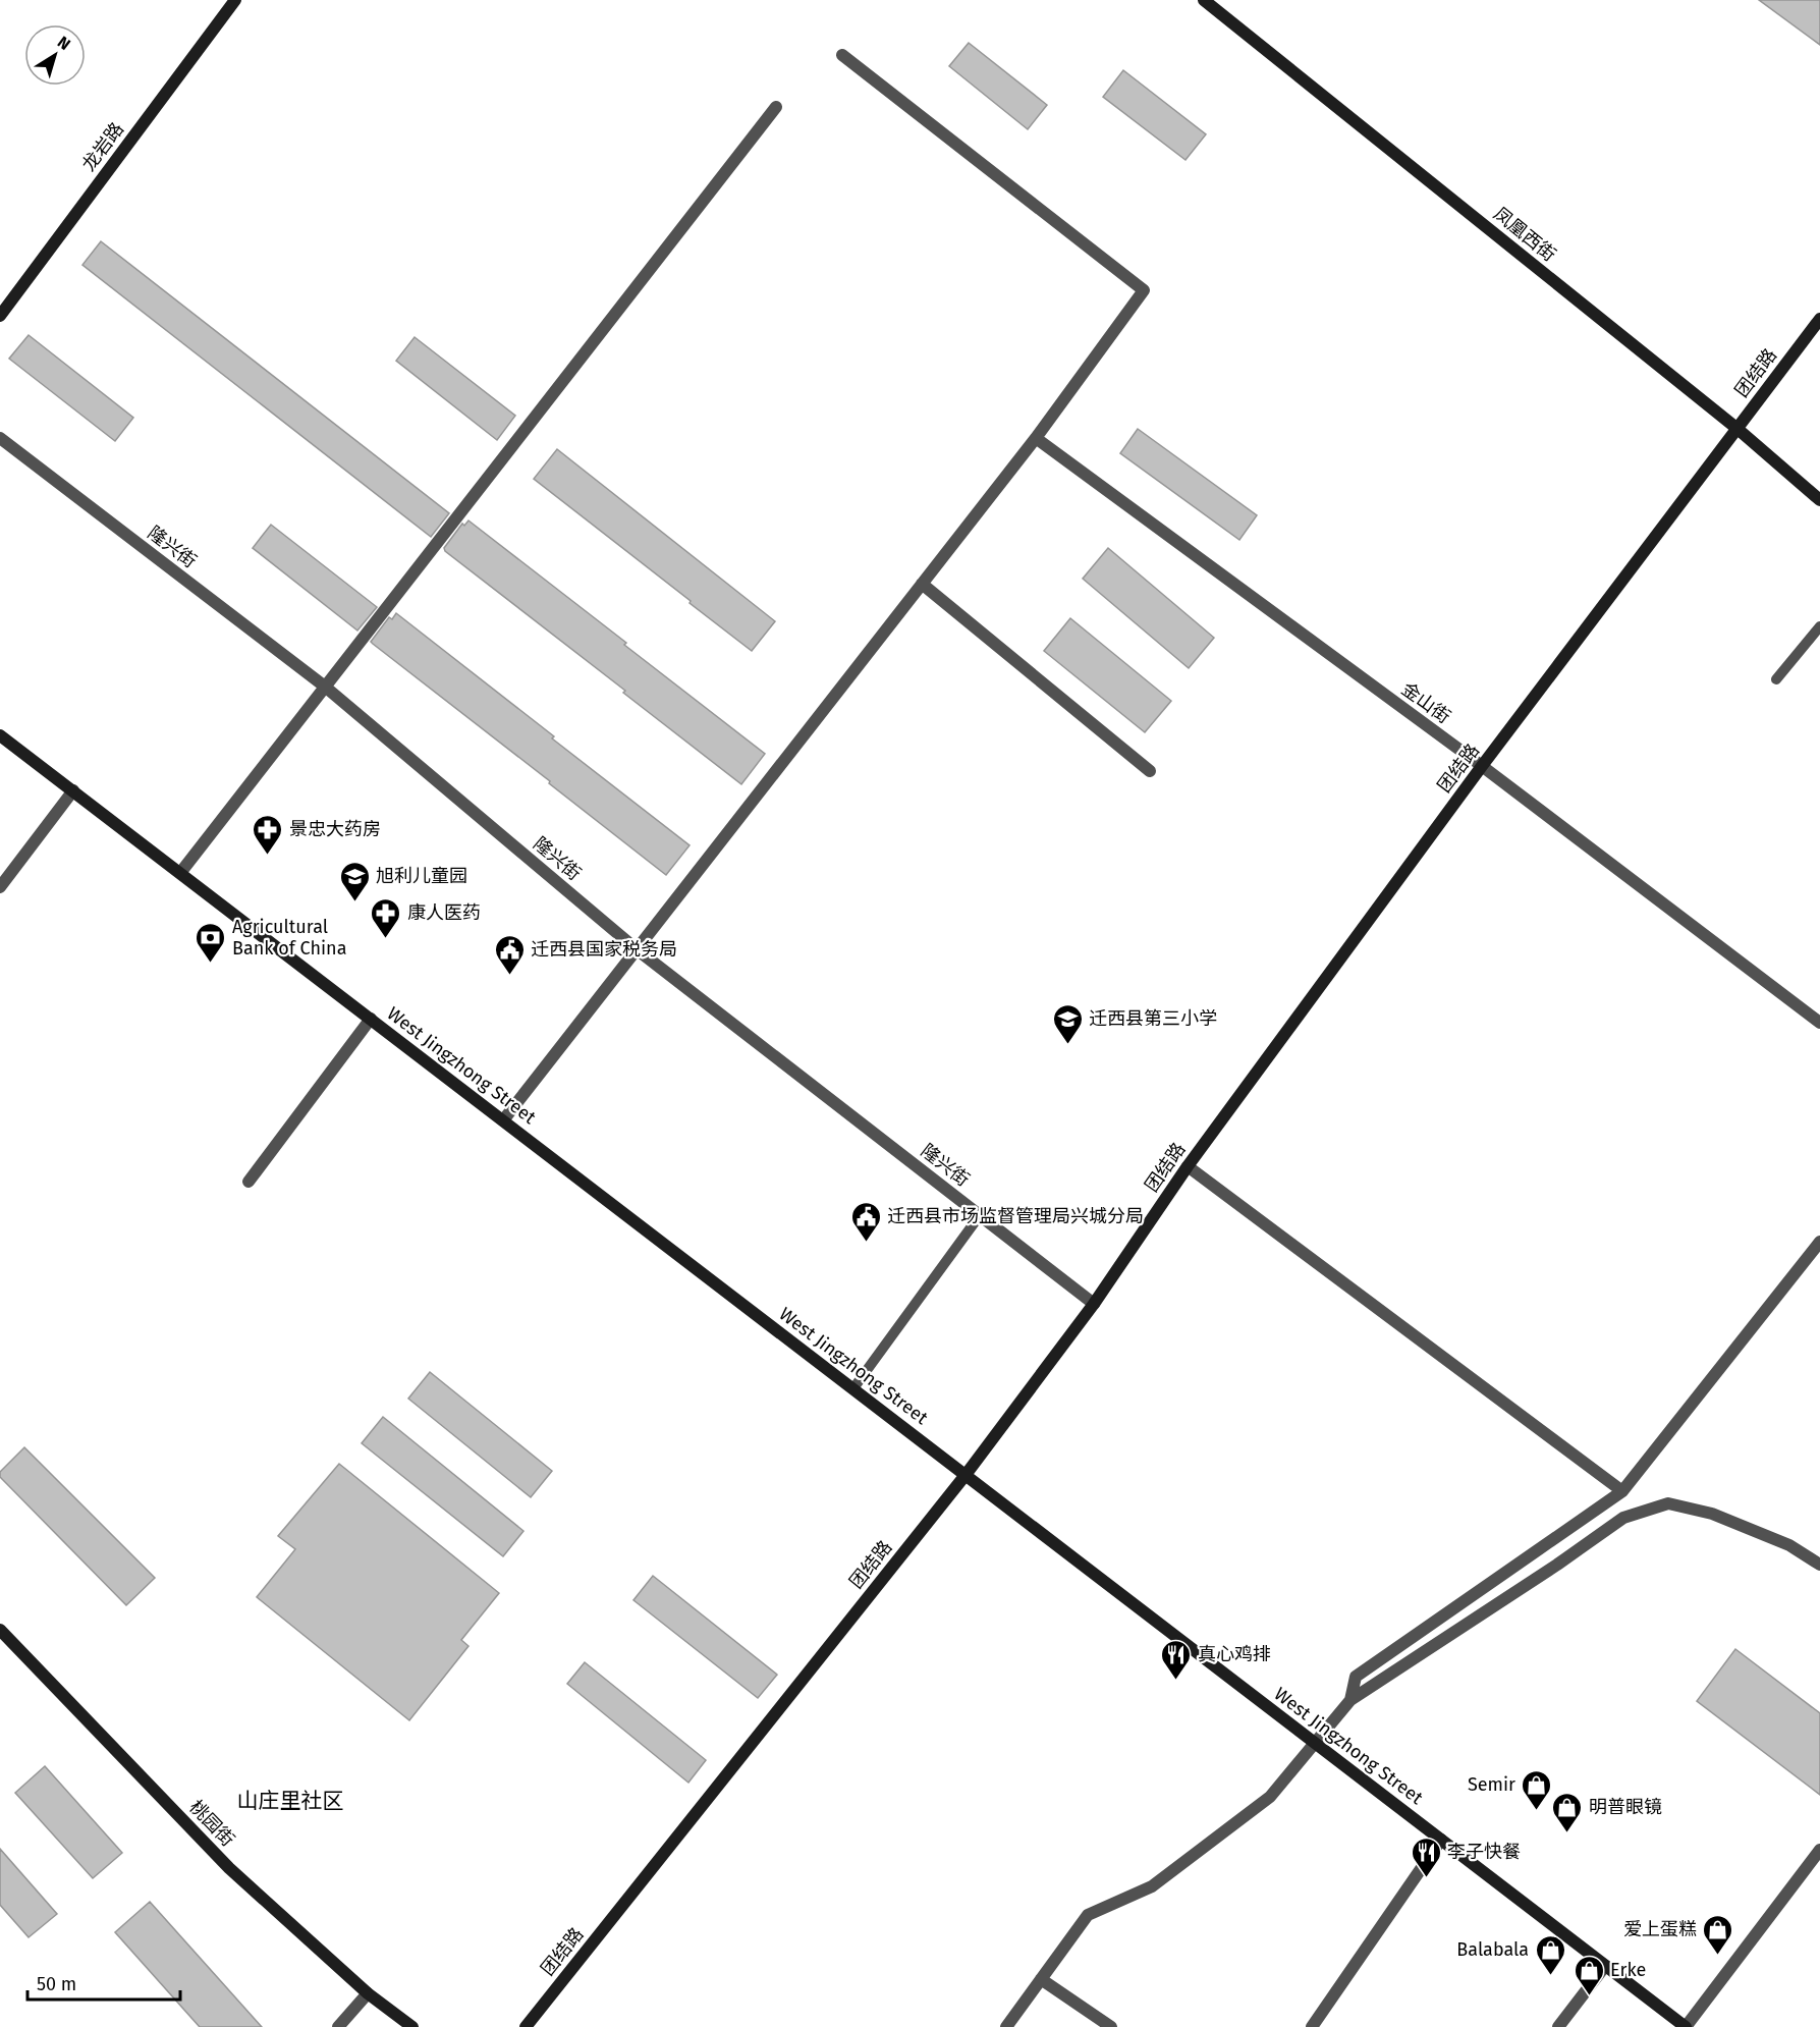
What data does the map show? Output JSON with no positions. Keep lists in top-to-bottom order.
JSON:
{
  "streets": {
    "street": [
      "龙岩路",
      "凤凰西街",
      "团结路",
      "隆兴街",
      "金山街",
      "West Jingzhong Street",
      "桃园街"
    ]
  },
  "crossings": [
    ["凤凰西街", "团结路"],
    ["团结路", "隆兴街"],
    ["团结路", "金山街"],
    ["团结路", "West Jingzhong Street"]
  ],
  "districts": ["山庄里社区"],
  "places": {
    "pharmacy": ["景忠大药房", "康人医药"],
    "school or university": ["旭利儿童园", "迁西县第三小学"],
    "bank": ["Agricultural Bank of China"],
    "public building": ["迁西县国家税务局", "迁西县市场监督管理局兴城分局"],
    "restaurant": ["真心鸡排", "李子快餐"],
    "shop": [
      "Semir",
      "明普眼镜",
      "爱上蛋糕",
      "Balabala",
      "Erke"
    ]
  },
  "scale_bar": "50 m",
  "north": "top right"
}
